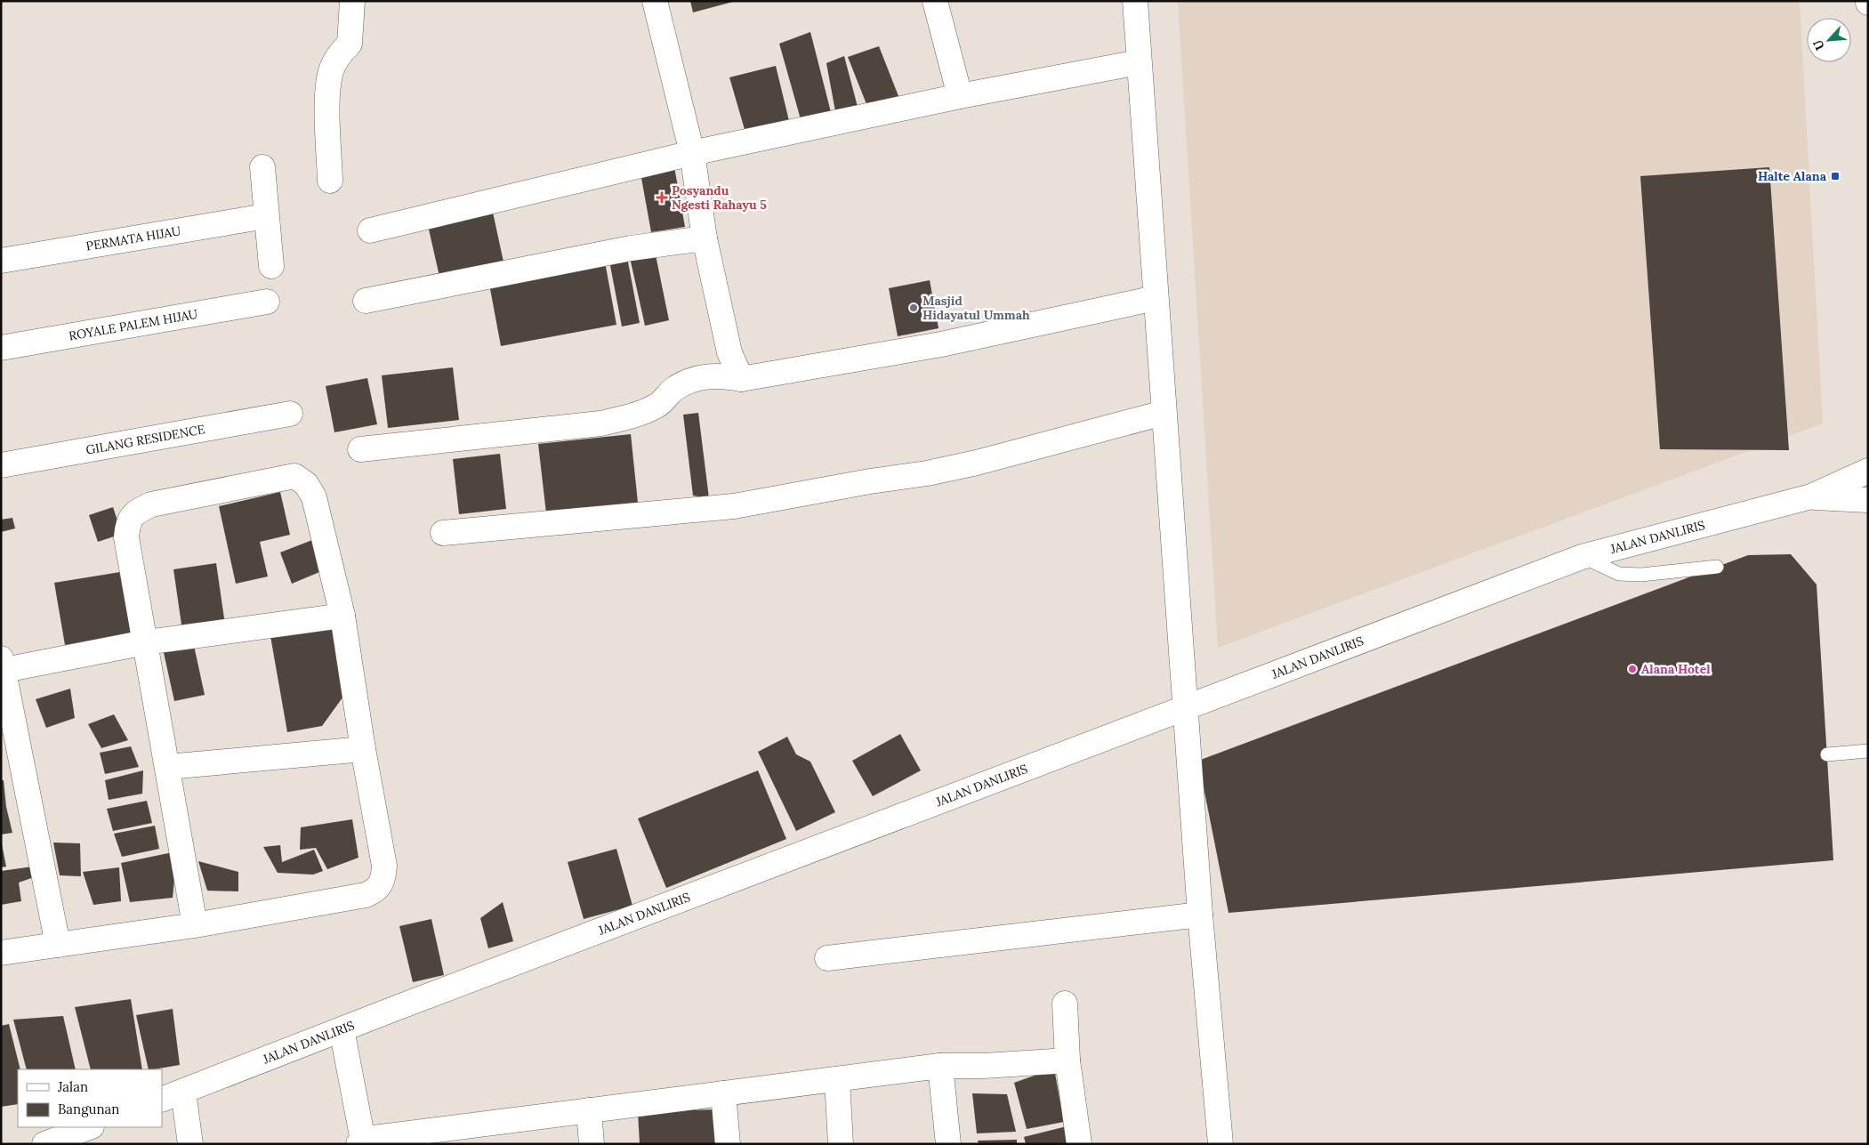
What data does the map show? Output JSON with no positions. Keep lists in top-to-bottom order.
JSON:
{
  "streets": {
    "street": [
      "PERMATA HIJAU",
      "ROYALE PALEM HIJAU",
      "GILANG RESIDENCE",
      "JALAN DANLIRIS"
    ]
  },
  "places": {
    "transit": ["Halte Alana"],
    "health": ["Posyandu Ngesti Rahayu 5"],
    "other": ["Masjid Hidayatul Ummah", "Alana Hotel"]
  },
  "legend": ["Jalan", "Bangunan"],
  "north": "bottom left"
}
